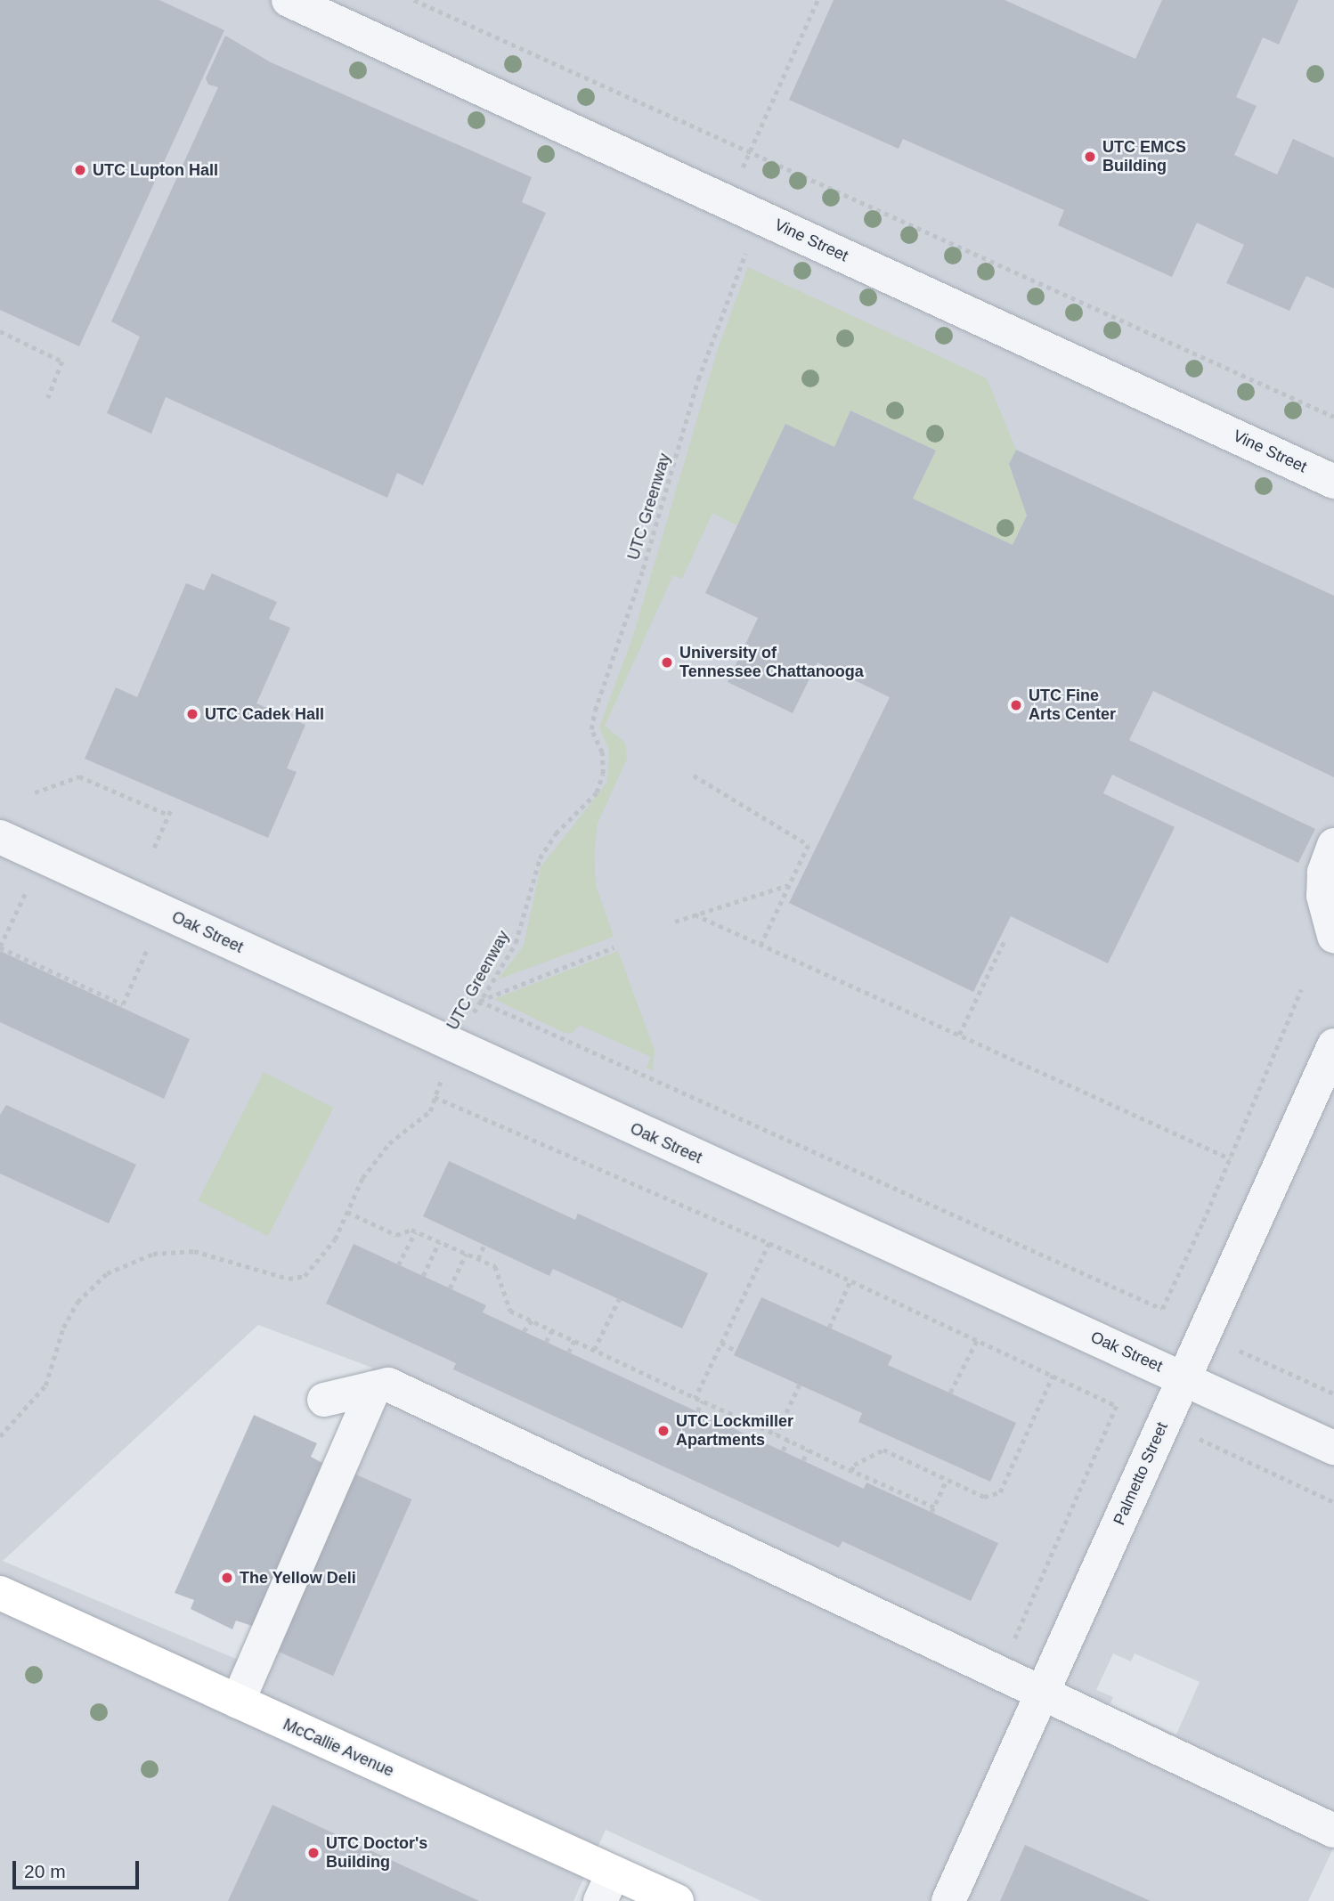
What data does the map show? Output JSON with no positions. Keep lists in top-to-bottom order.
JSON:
{
  "streets": {
    "main road": ["McCallie Avenue"],
    "street": ["Vine Street", "Oak Street", "Palmetto Street"],
    "path": ["UTC Greenway"]
  },
  "crossings": [
    ["UTC Greenway", "Oak Street"],
    ["Oak Street", "Palmetto Street"]
  ],
  "places": [
    "UTC EMCS Building",
    "UTC Lupton Hall",
    "University of Tennessee Chattanooga",
    "UTC Fine Arts Center",
    "UTC Cadek Hall",
    "UTC Lockmiller Apartments",
    "The Yellow Deli",
    "UTC Doctor's Building"
  ],
  "scale_bar": "20 m"
}
